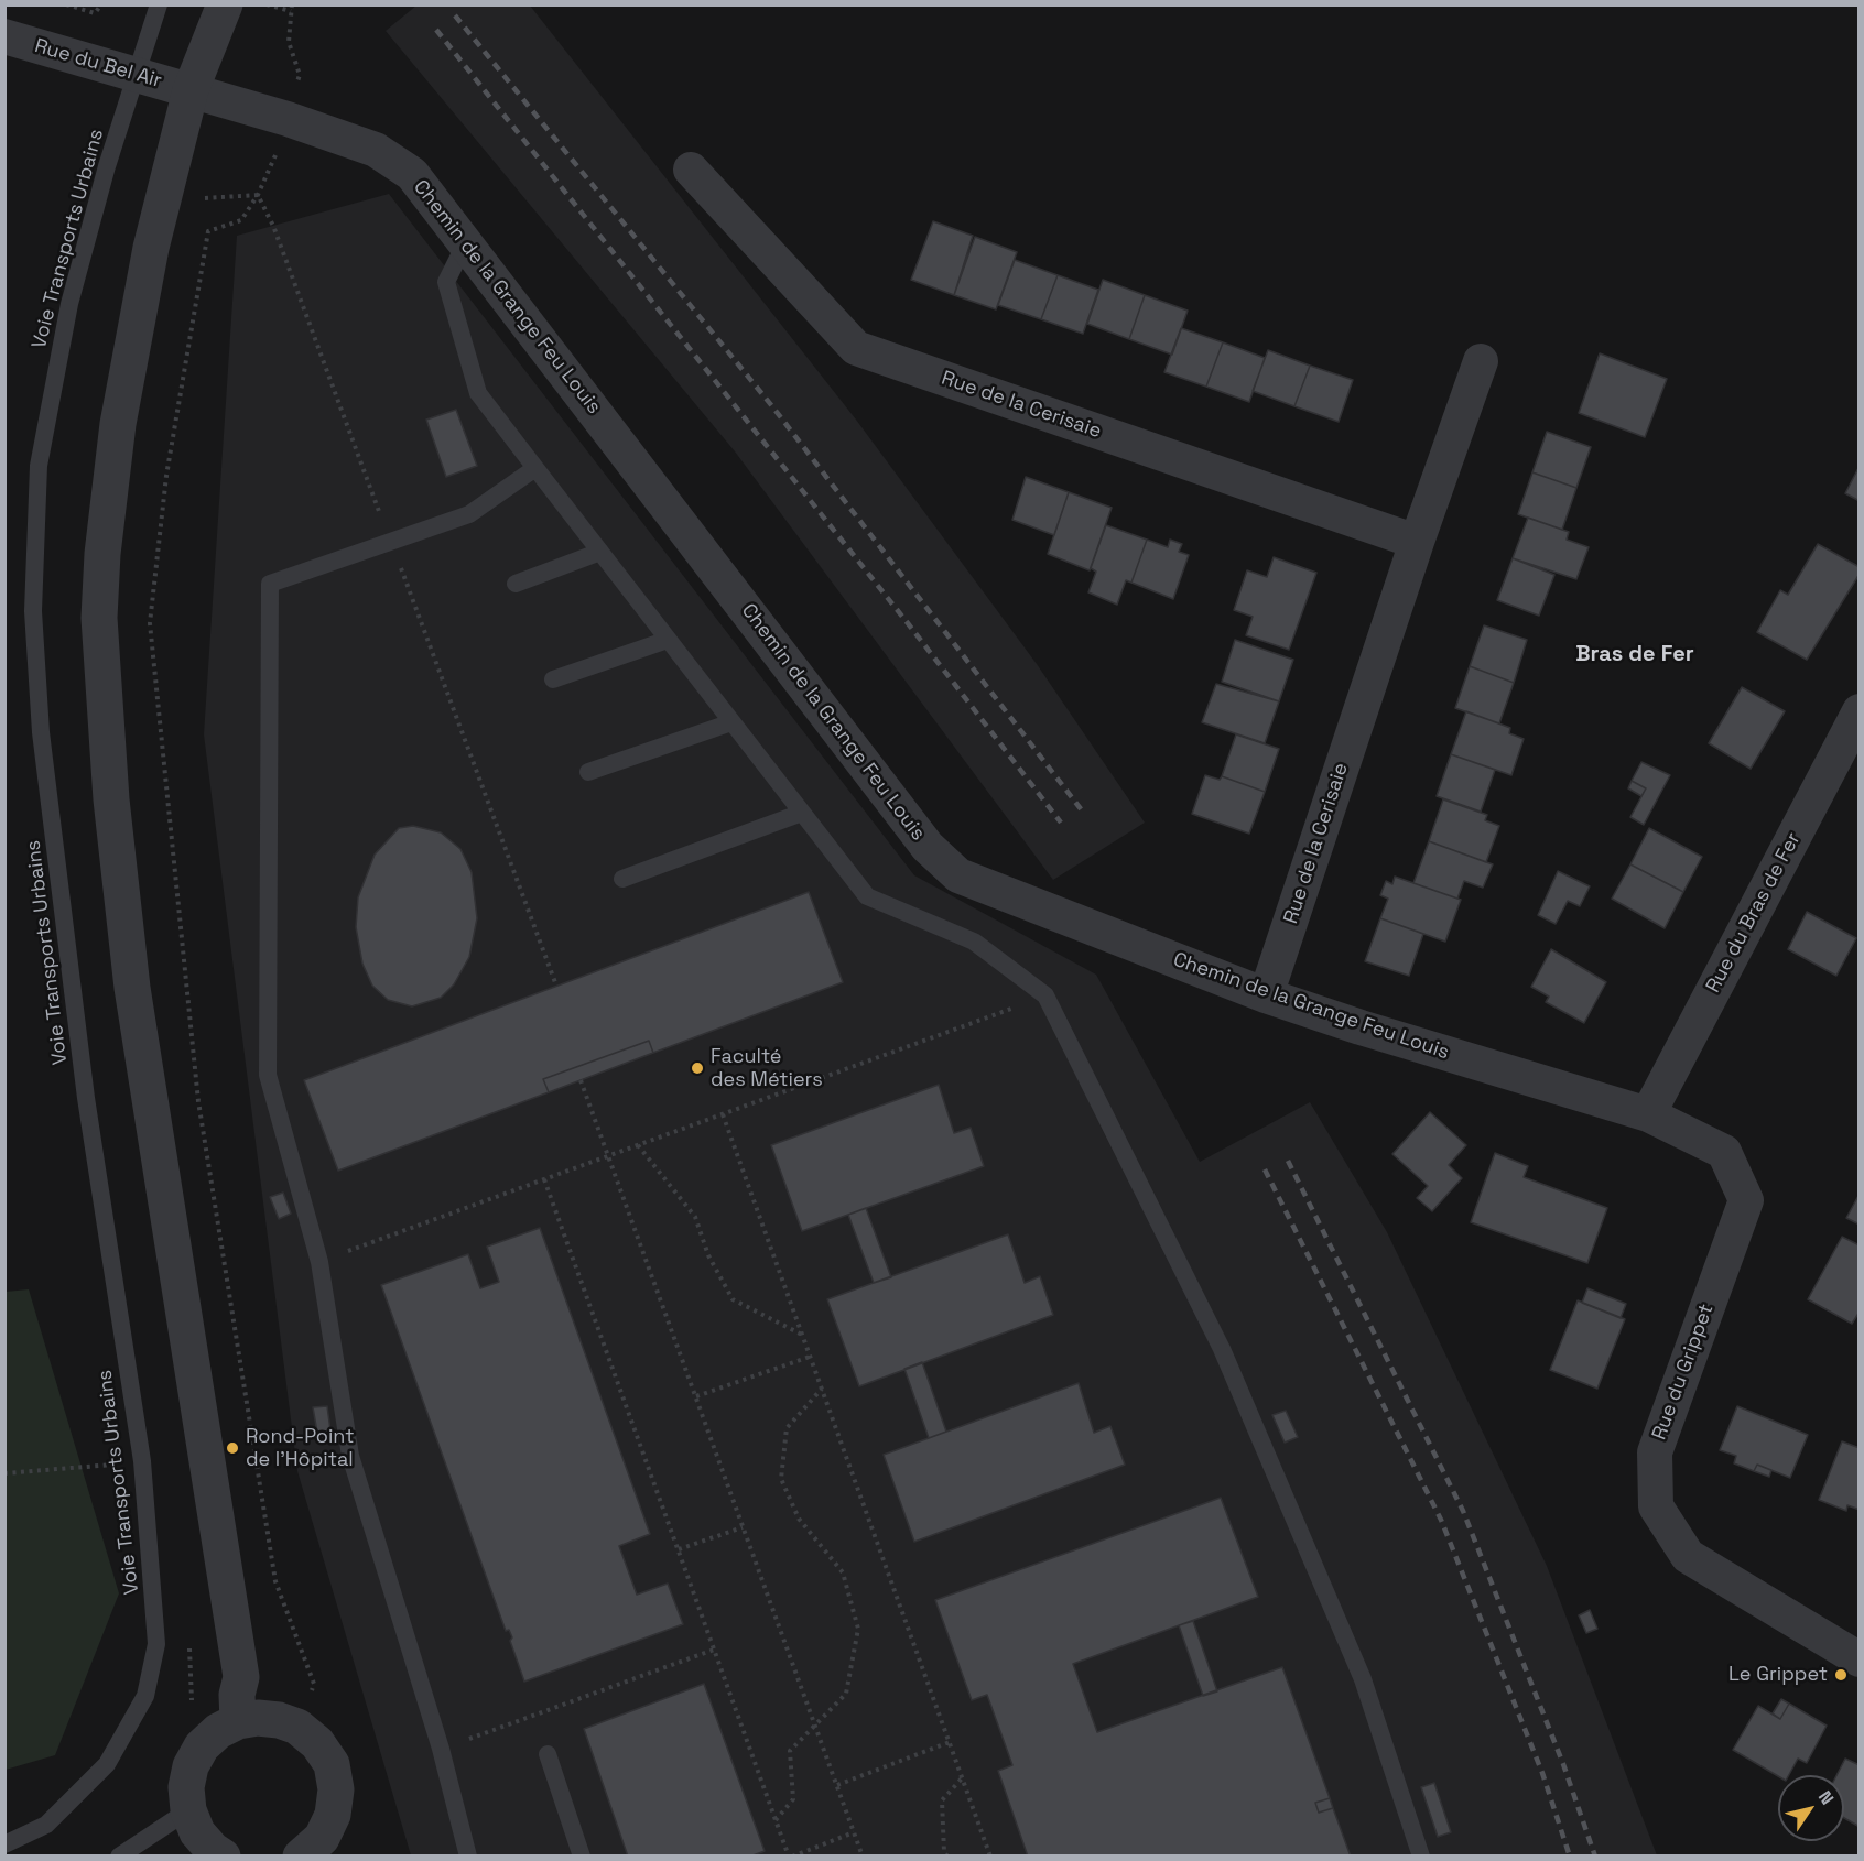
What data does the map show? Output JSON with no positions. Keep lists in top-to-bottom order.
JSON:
{
  "streets": {
    "street": [
      "Rue du Bel Air",
      "Chemin de la Grange Feu Louis",
      "Rue de la Cerisaie",
      "Rue du Bras de Fer",
      "Rue du Grippet"
    ],
    "lane": ["Voie Transports Urbains"]
  },
  "crossings": [
    ["Rue du Bel Air", "Voie Transports Urbains"],
    ["Rue du Bel Air", "Chemin de la Grange Feu Louis"],
    ["Chemin de la Grange Feu Louis", "Rue de la Cerisaie"],
    ["Chemin de la Grange Feu Louis", "Rue du Bras de Fer"],
    ["Chemin de la Grange Feu Louis", "Rue du Grippet"],
    ["Rue du Bras de Fer", "Rue du Grippet"]
  ],
  "districts": ["Bras de Fer"],
  "places": ["Faculté des Métiers", "Rond-Point de l'Hôpital", "Le Grippet"],
  "north": "top right"
}
